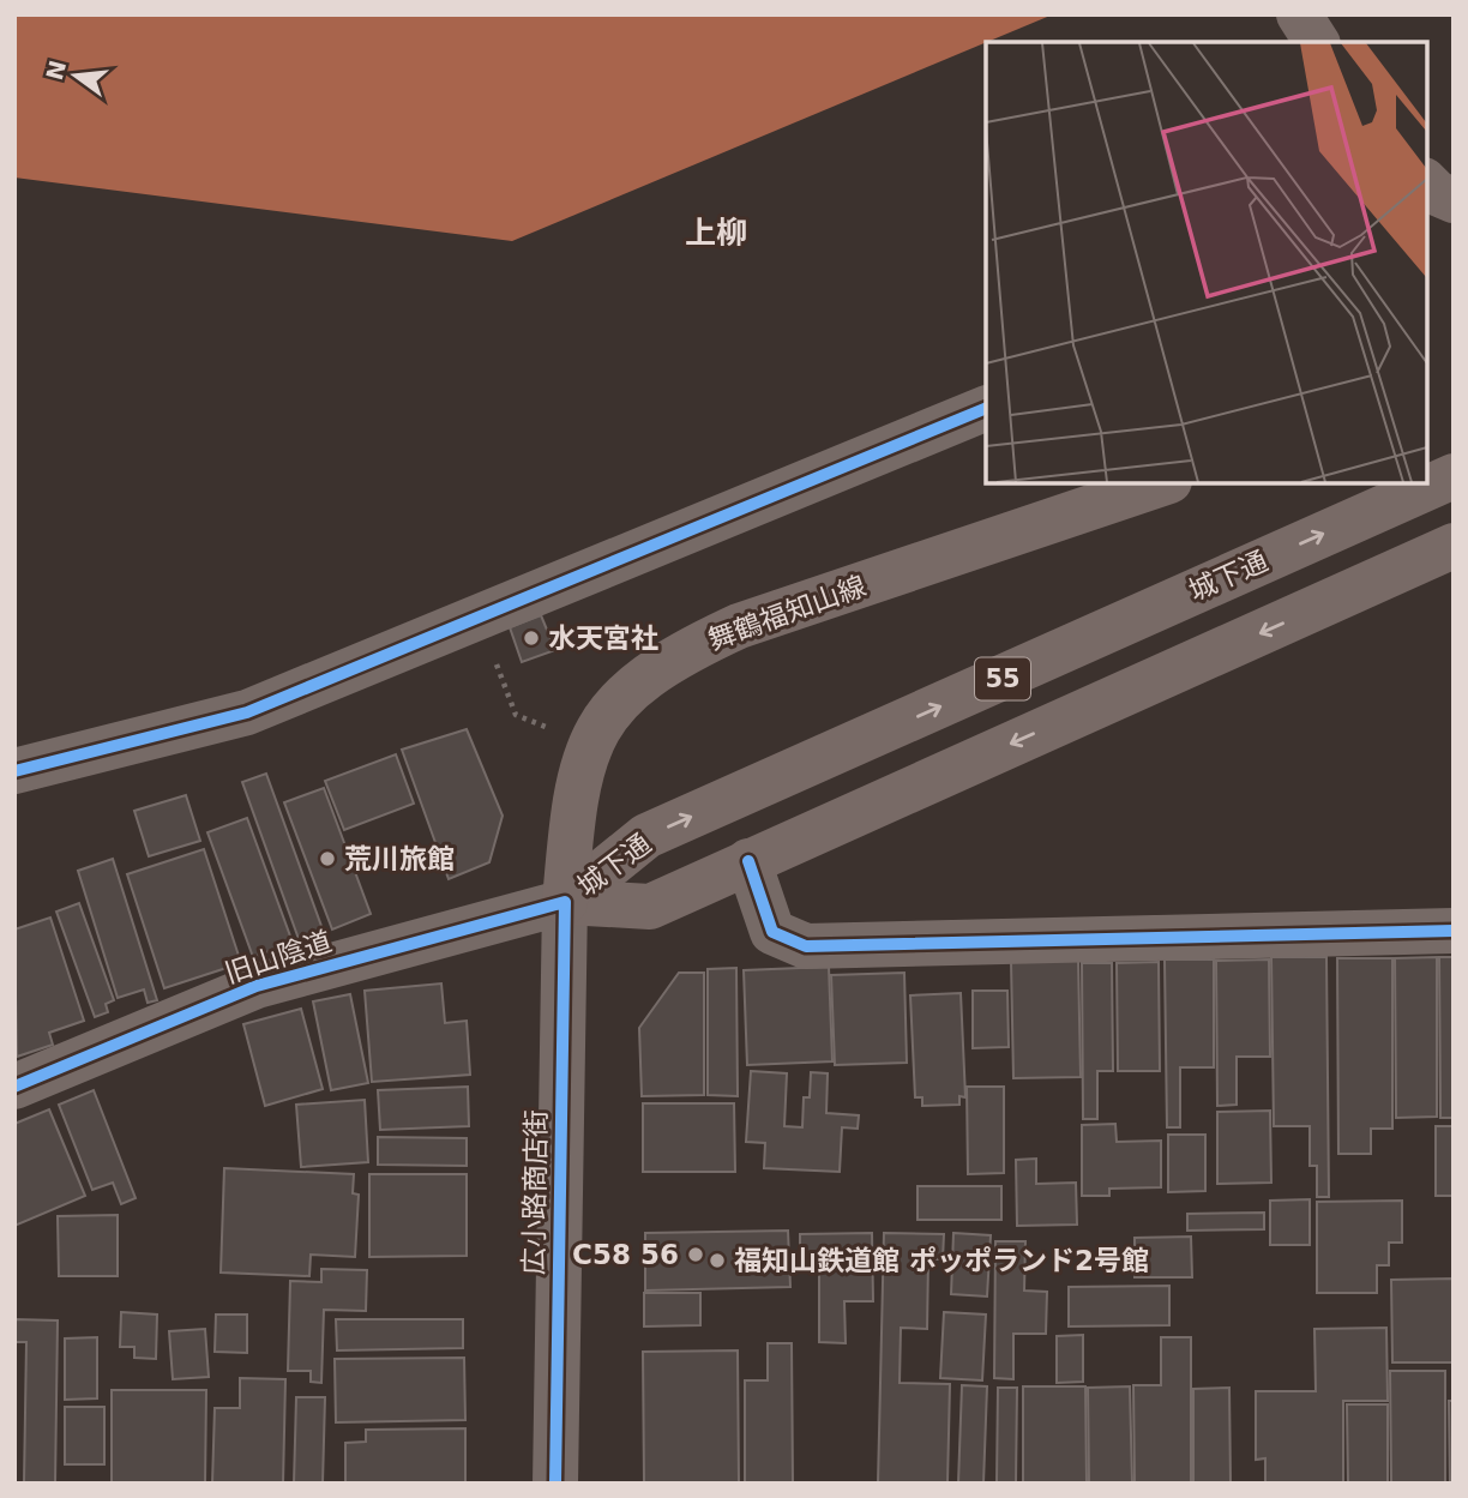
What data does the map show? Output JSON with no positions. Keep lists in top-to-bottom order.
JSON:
{
  "streets": {
    "main road": ["城下通", "舞鶴福知山線", "55"],
    "street": ["旧山陰道", "広小路商店街"]
  },
  "crossings": [
    ["城下通", "舞鶴福知山線"],
    ["城下通", "旧山陰道"],
    ["城下通", "広小路商店街"],
    ["舞鶴福知山線", "旧山陰道"],
    ["舞鶴福知山線", "広小路商店街"],
    ["旧山陰道", "広小路商店街"]
  ],
  "districts": ["上柳"],
  "places": [
    "水天宮社",
    "荒川旅館",
    "C58 56",
    "福知山鉄道館 ポッポランド2号館"
  ],
  "north": "left"
}
